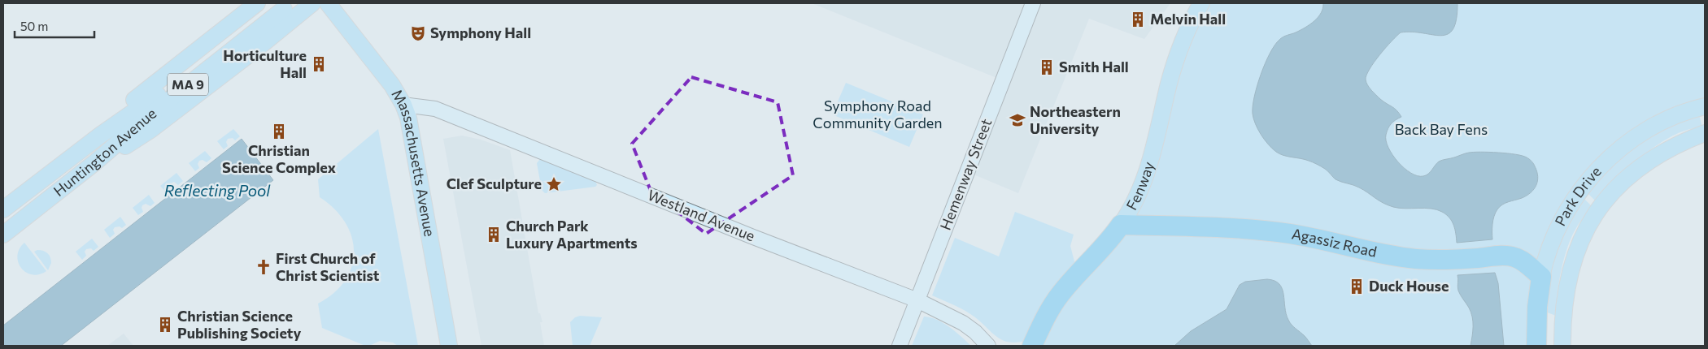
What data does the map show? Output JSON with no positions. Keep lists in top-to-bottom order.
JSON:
{
  "streets": {
    "highway": ["Fenway", "Park Drive", "Agassiz Road"],
    "main road": [
      "MA 9",
      "Huntington Avenue",
      "Massachusetts Avenue",
      "Hemenway Street",
      "Westland Avenue"
    ]
  },
  "crossings": [
    ["Massachusetts Avenue", "Westland Avenue"],
    ["Hemenway Street", "Westland Avenue"],
    ["Fenway", "Agassiz Road"],
    ["Park Drive", "Agassiz Road"]
  ],
  "water": ["Reflecting Pool"],
  "parks": ["Symphony Road Community Garden", "Back Bay Fens"],
  "places": {
    "building": [
      "Melvin Hall",
      "Horticulture Hall",
      "Smith Hall",
      "Christian Science Complex",
      "Church Park Luxury Apartments",
      "Duck House",
      "Christian Science Publishing Society"
    ],
    "theatre": ["Symphony Hall"],
    "school or university": ["Northeastern University"],
    "place": ["Clef Sculpture"],
    "church": ["First Church of Christ Scientist"]
  },
  "scale_bar": "50 m"
}
